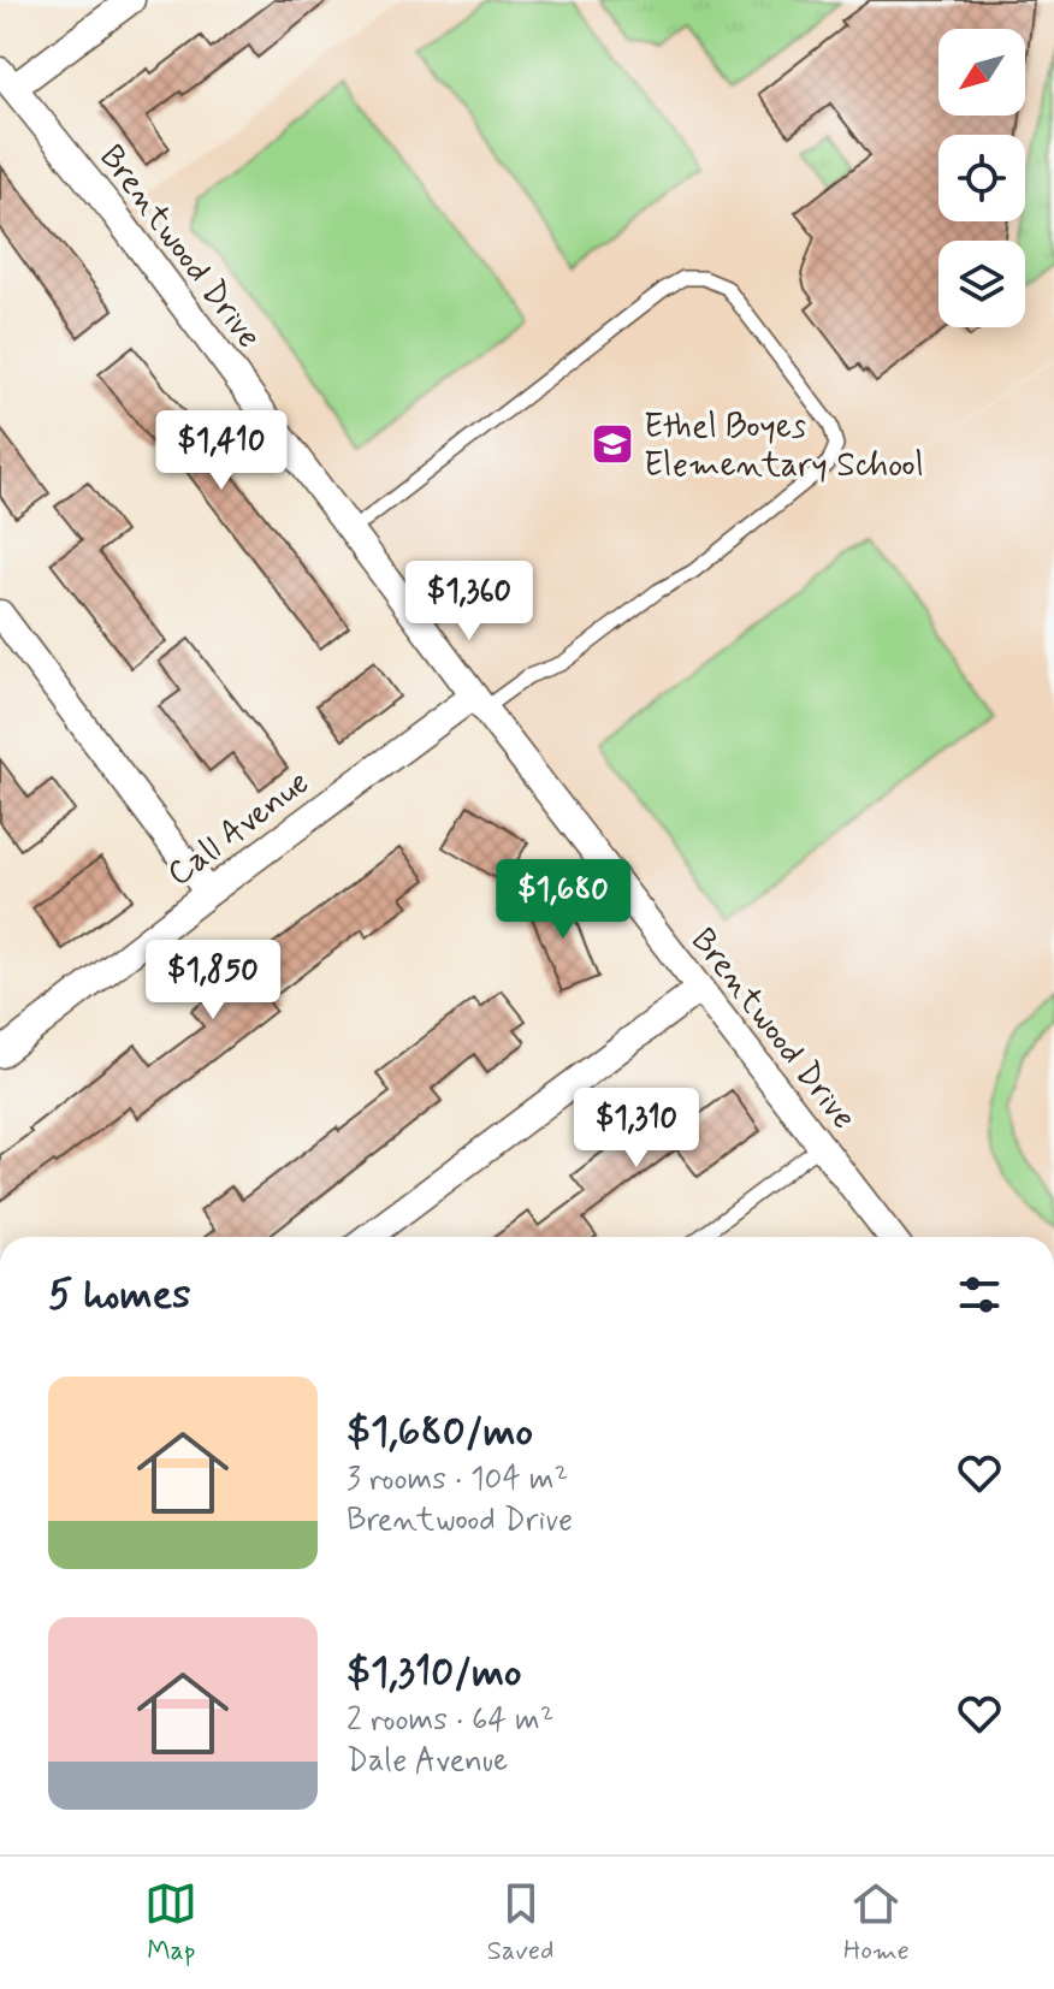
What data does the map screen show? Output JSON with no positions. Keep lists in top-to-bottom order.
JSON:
{
  "streets": {
    "street": ["Brentwood Drive", "Call Avenue"]
  },
  "crossings": [
    ["Brentwood Drive", "Call Avenue"]
  ],
  "places": {
    "school or university": ["Ethel Boyes Elementary School"]
  },
  "north": "bottom left",
  "page": {
    "price": [
      "$1,410",
      "$1,360",
      "$1,680",
      "$1,850",
      "$1,310"
    ],
    "heading": "5 homes",
    "list": [
      {
        "name": "$1,680/mo",
        "note": "3 rooms · 104 m² · Brentwood Drive"
      },
      {
        "name": "$1,310/mo",
        "note": "2 rooms · 64 m² · Dale Avenue"
      }
    ],
    "tabs": ["Map", "Saved", "Home"]
  }
}
